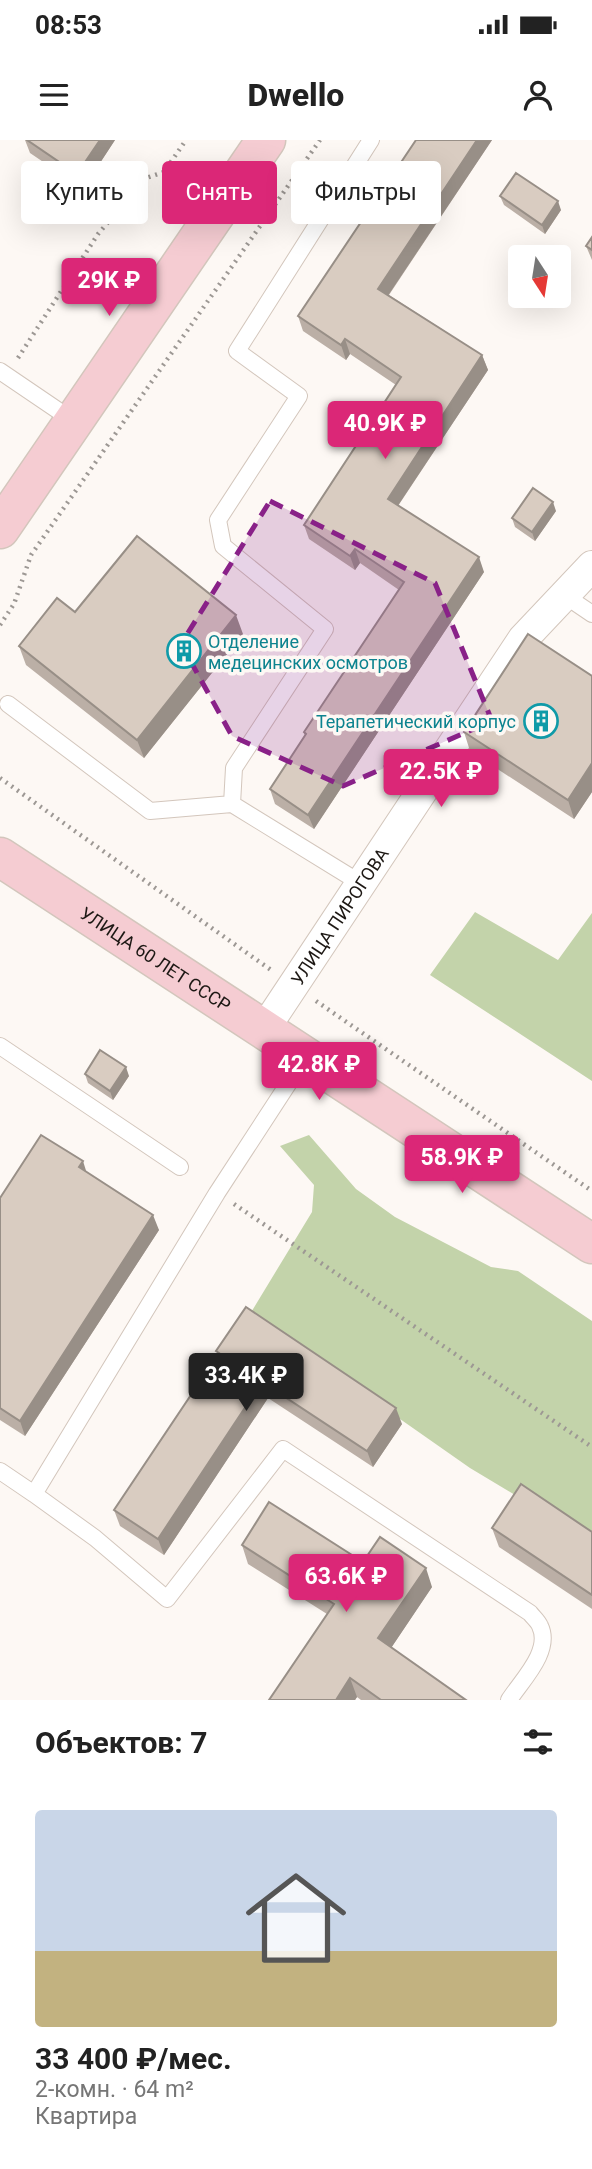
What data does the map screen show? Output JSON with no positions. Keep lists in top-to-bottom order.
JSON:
{
  "streets": {
    "main road": ["УЛИЦА 60 ЛЕТ СССР"],
    "street": ["УЛИЦА ПИРОГОВА"]
  },
  "crossings": [
    ["УЛИЦА ПИРОГОВА", "УЛИЦА 60 ЛЕТ СССР"]
  ],
  "places": {
    "building": ["Отделение медецинских осмотров", "Терапетический корпус"]
  },
  "north": "bottom",
  "page": {
    "status": "08:53",
    "header": "Dwello",
    "chip": ["Купить", "Снять", "Фильтры"],
    "price": [
      "29K ₽",
      "40.9K ₽",
      "22.5K ₽",
      "42.8K ₽",
      "58.9K ₽",
      "33.4K ₽",
      "63.6K ₽"
    ],
    "heading": "Объектов: 7",
    "list": [
      {
        "name": "33 400 ₽/мес.",
        "note": "2-комн. · 64 m² · Квартира"
      }
    ]
  }
}
